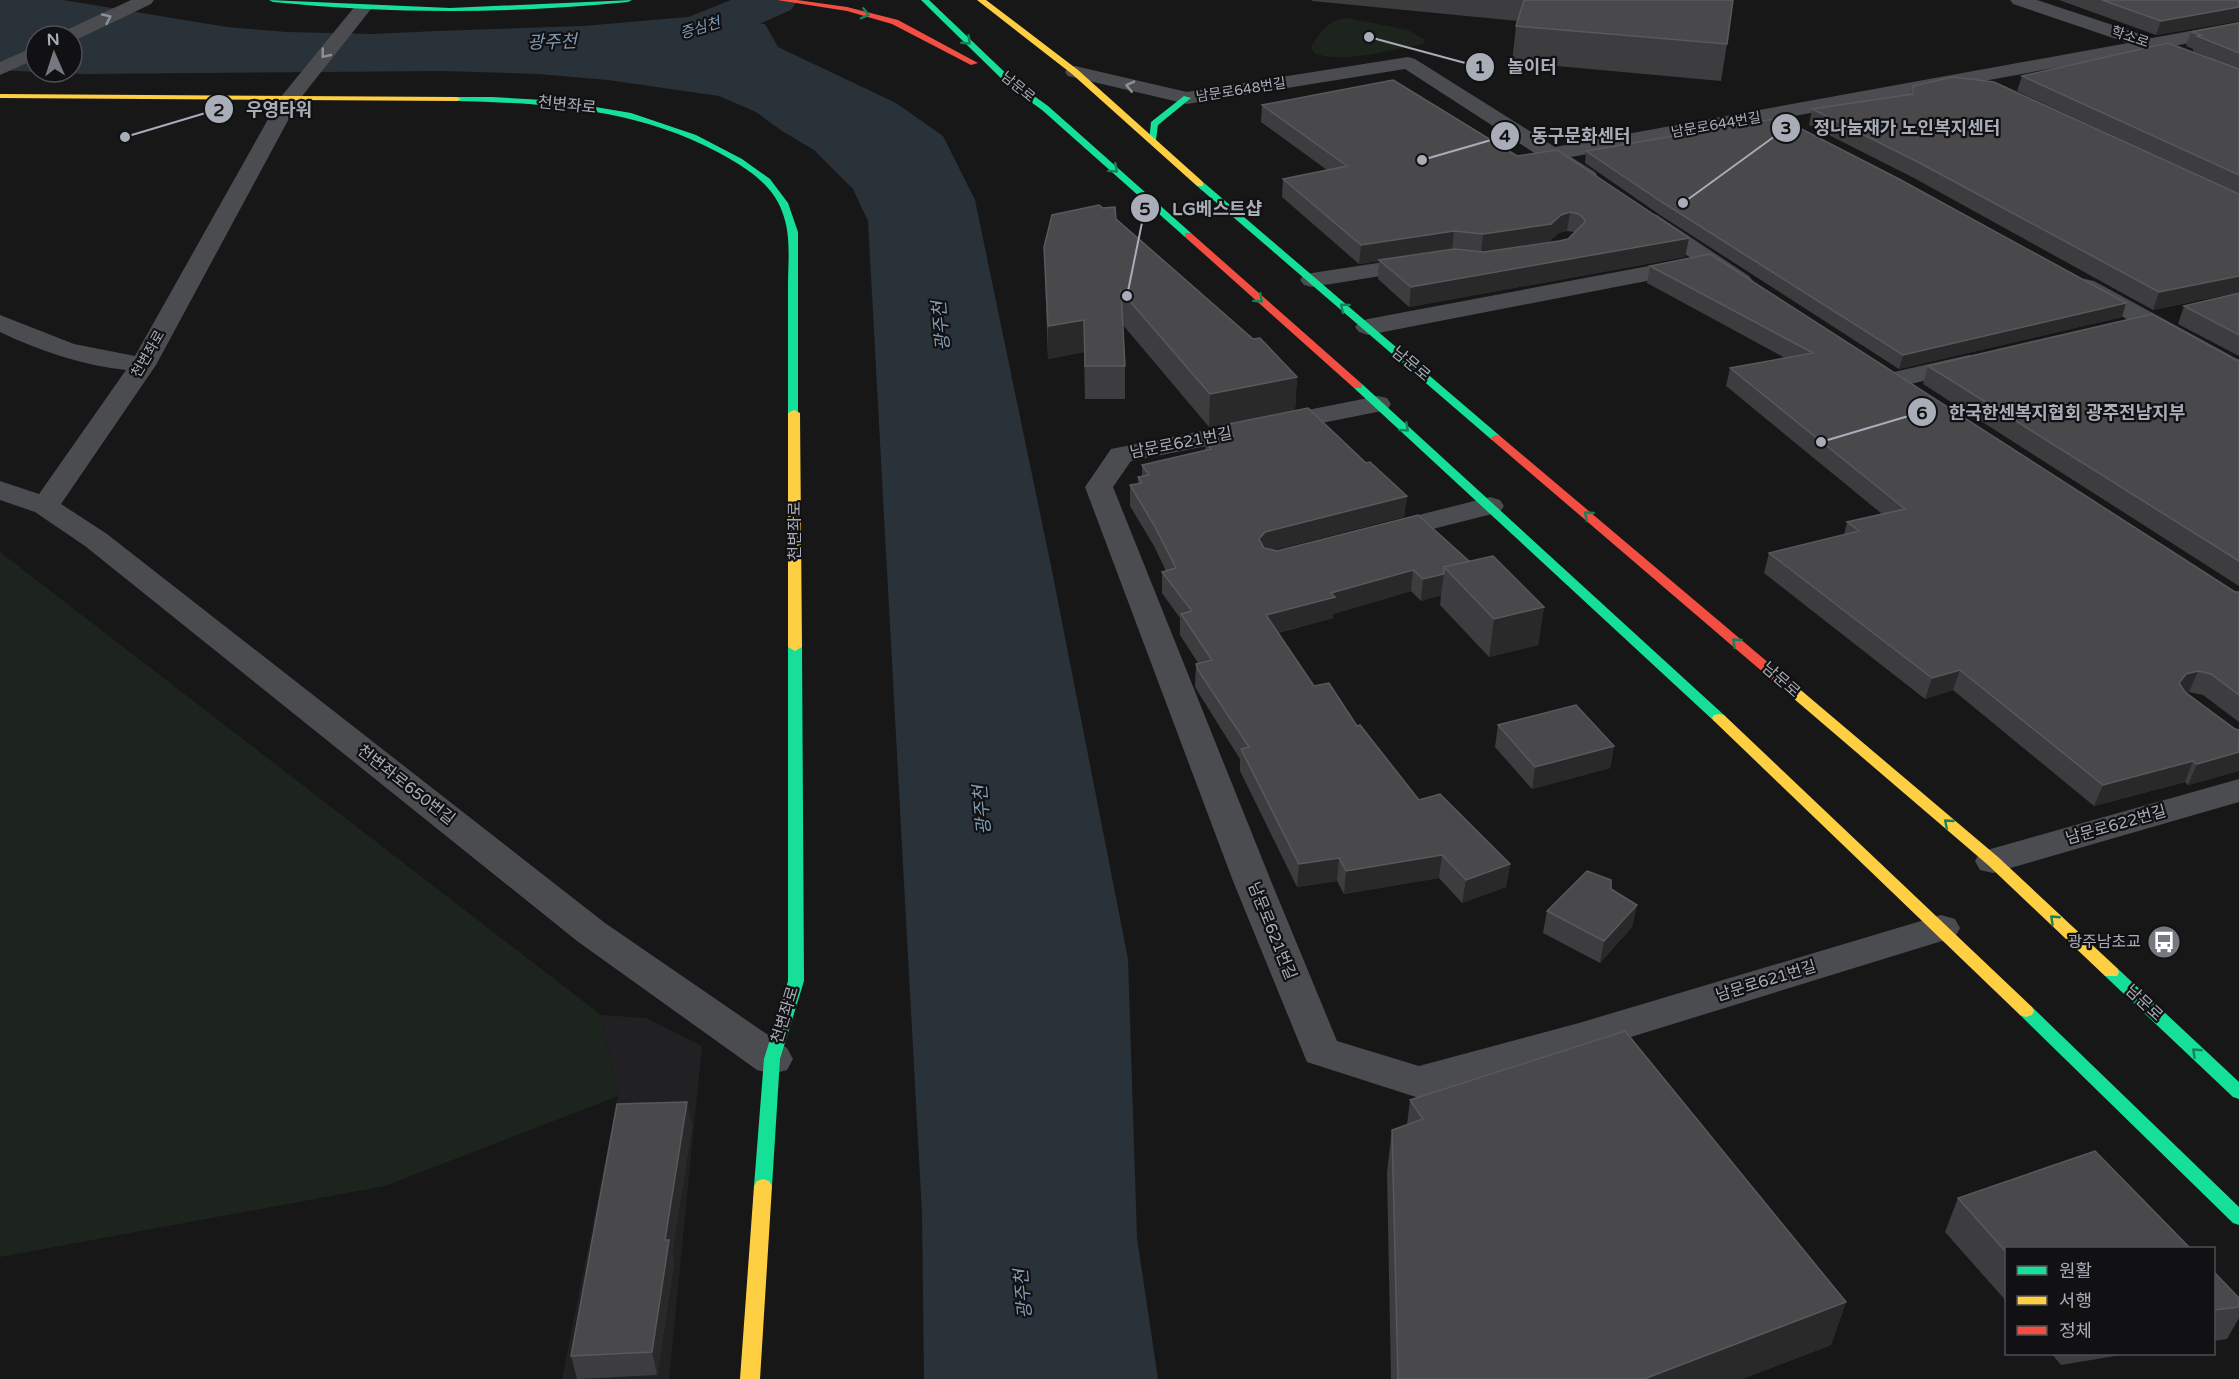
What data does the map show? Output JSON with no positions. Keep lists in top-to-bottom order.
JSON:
{
  "streets": {
    "main road": ["남문로", "천변좌로"],
    "street": [
      "학소로",
      "남문로648번길",
      "남문로644번길",
      "남문로621번길",
      "천변좌로650번길",
      "남문로622번길"
    ]
  },
  "crossings": [
    ["학소로", "남문로644번길"],
    ["남문로", "남문로648번길"],
    ["남문로", "남문로621번길"],
    ["남문로", "남문로622번길"],
    ["남문로648번길", "남문로644번길"],
    ["천변좌로", "천변좌로650번길"]
  ],
  "water": ["증심천", "광주천"],
  "places": {
    "other": [
      "놀이터",
      "우영타워",
      "동구문화센터",
      "정나눔재가 노인복지센터",
      "LG베스트샵",
      "한국한센복지협회 광주전남지부"
    ],
    "bus stop": ["광주남초교"]
  },
  "legend": ["원활", "서행", "정체"],
  "north": "top"
}
